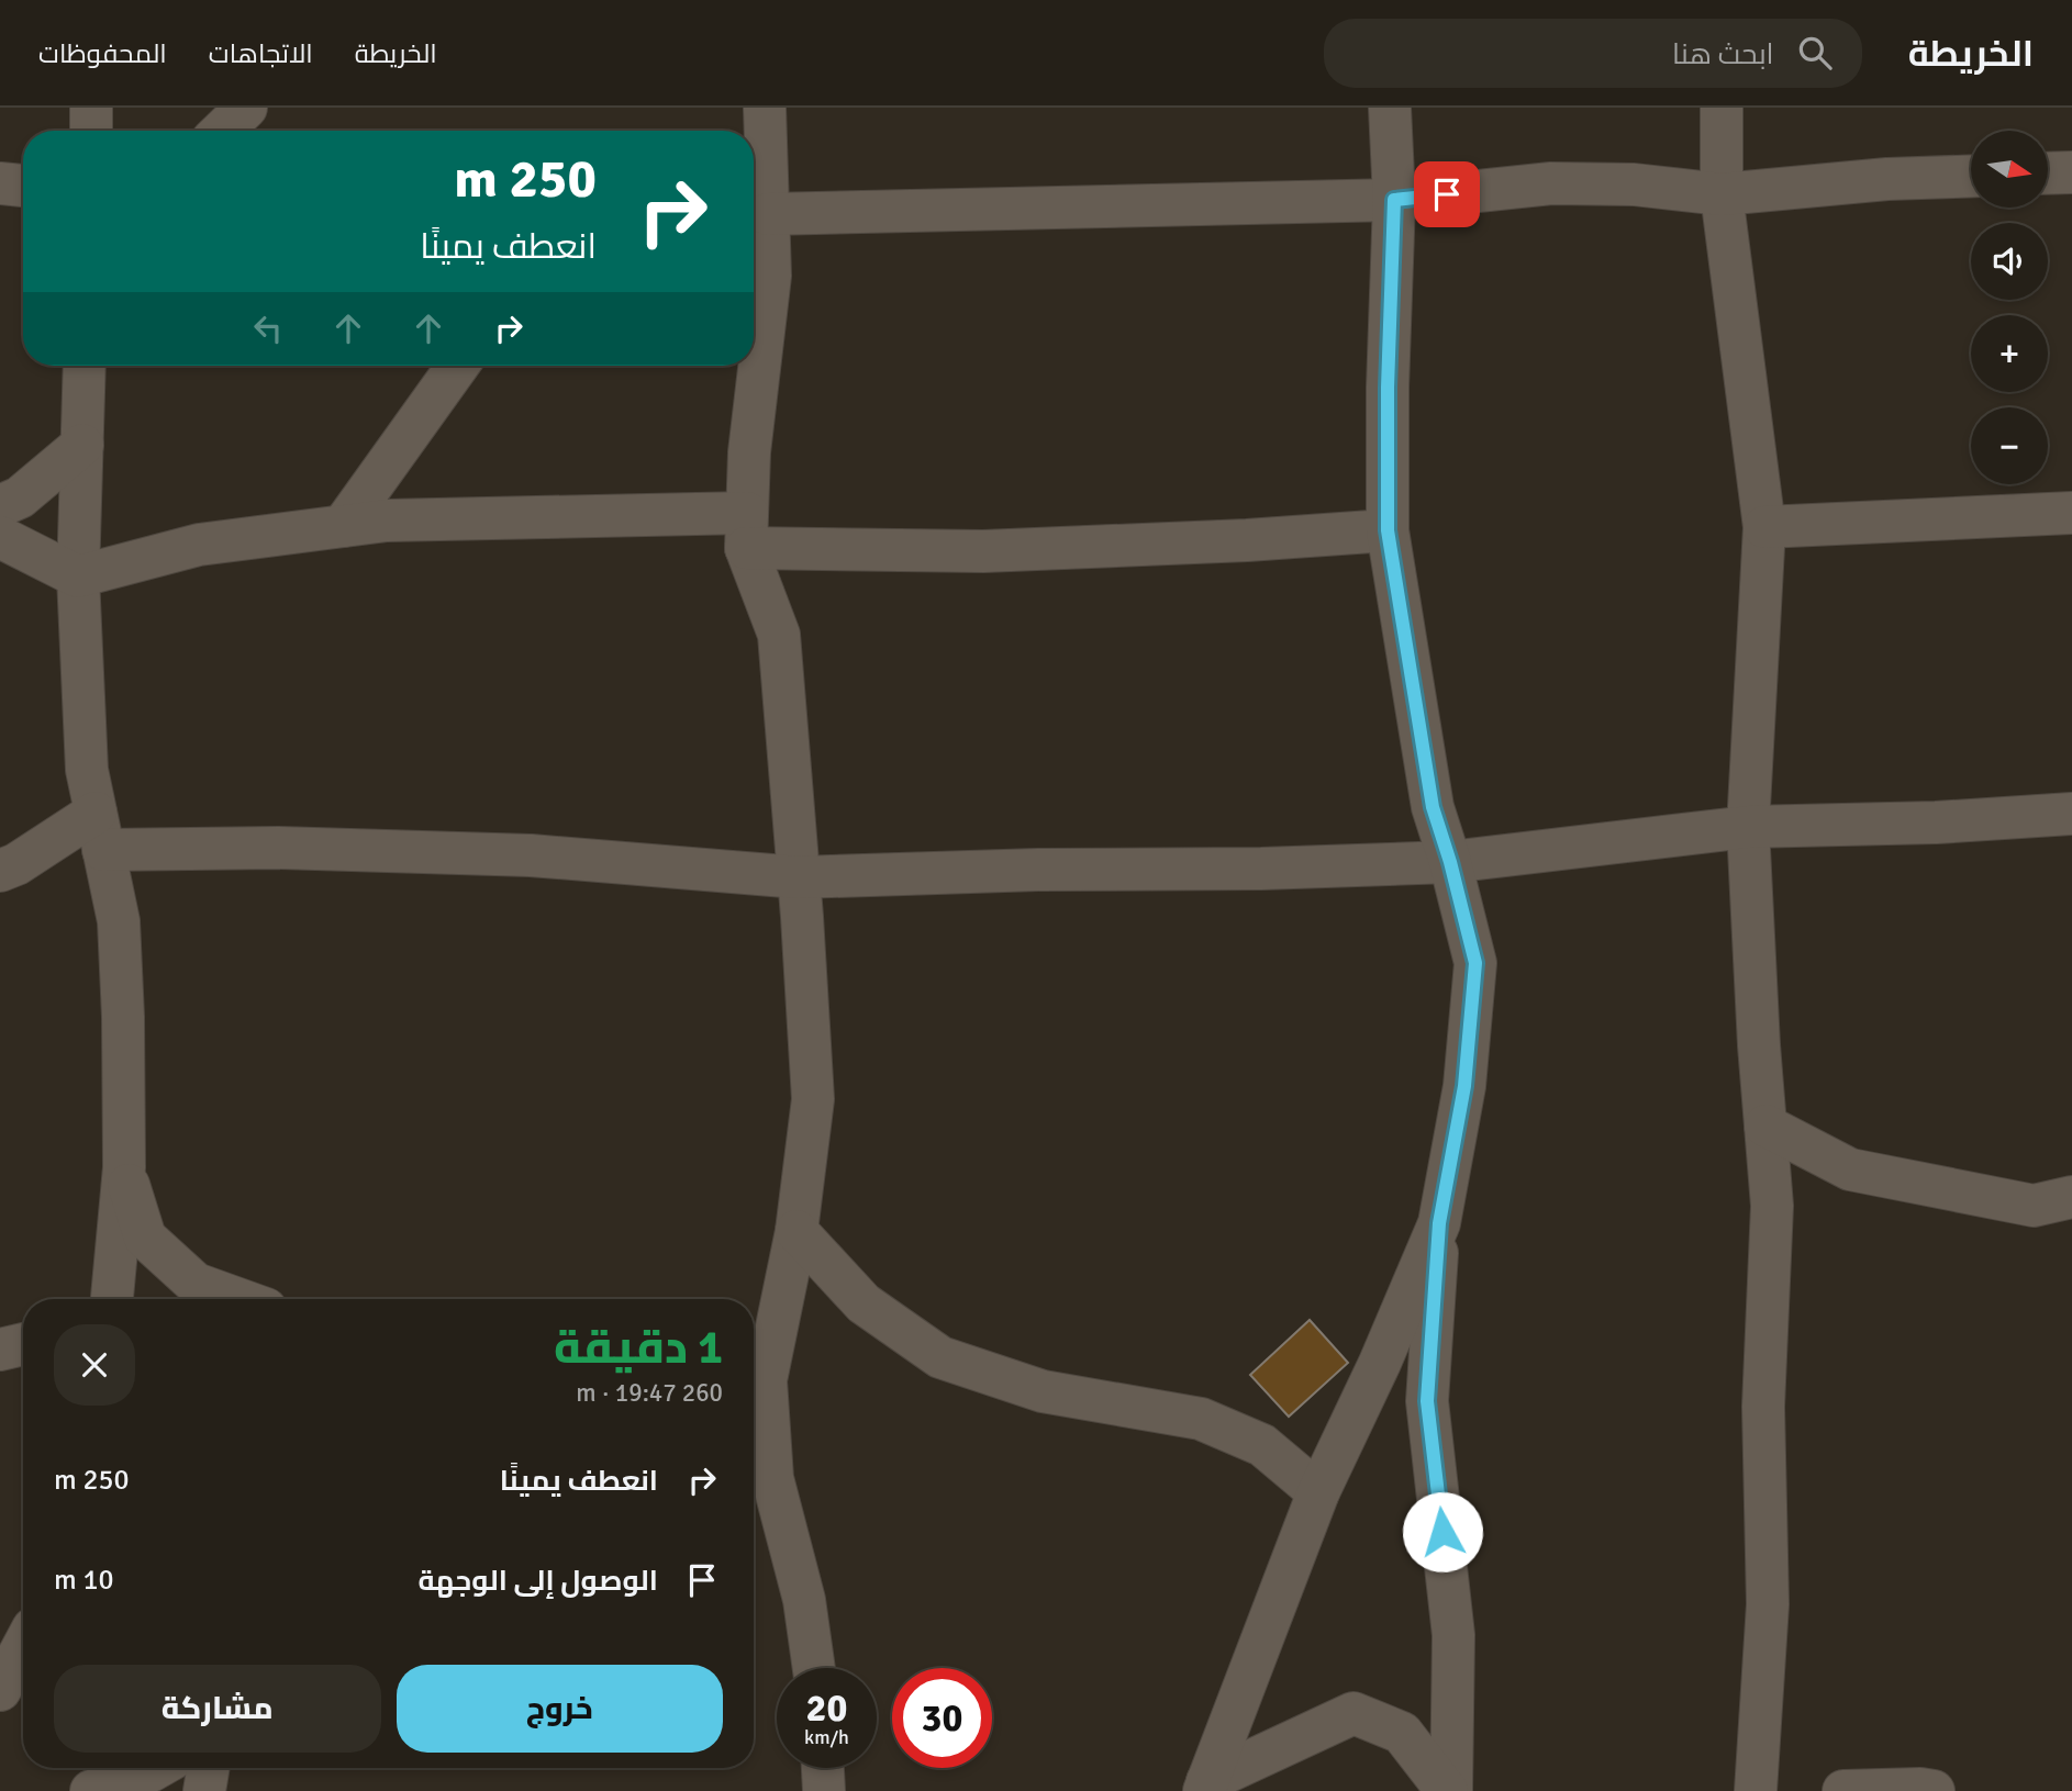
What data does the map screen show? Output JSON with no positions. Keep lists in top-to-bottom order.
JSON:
{
  "north": "right",
  "page": {
    "header": "الخريطة",
    "search": "ابحث هنا",
    "nav": ["الخريطة", "الاتجاهات", "المحفوظات"],
    "map_buttons": ["+", "−"],
    "turn": ["250 m", "انعطف يمينًا"],
    "heading": ["1 دقيقة", "260 m · 19:47"],
    "list": [
      {
        "name": "انعطف يمينًا",
        "value": "250 m"
      },
      {
        "name": "الوصول إلى الوجهة",
        "value": "10 m"
      }
    ],
    "buttons": ["خروج", "مشاركة"],
    "speed": "20 km/h",
    "limit": "30"
  }
}
